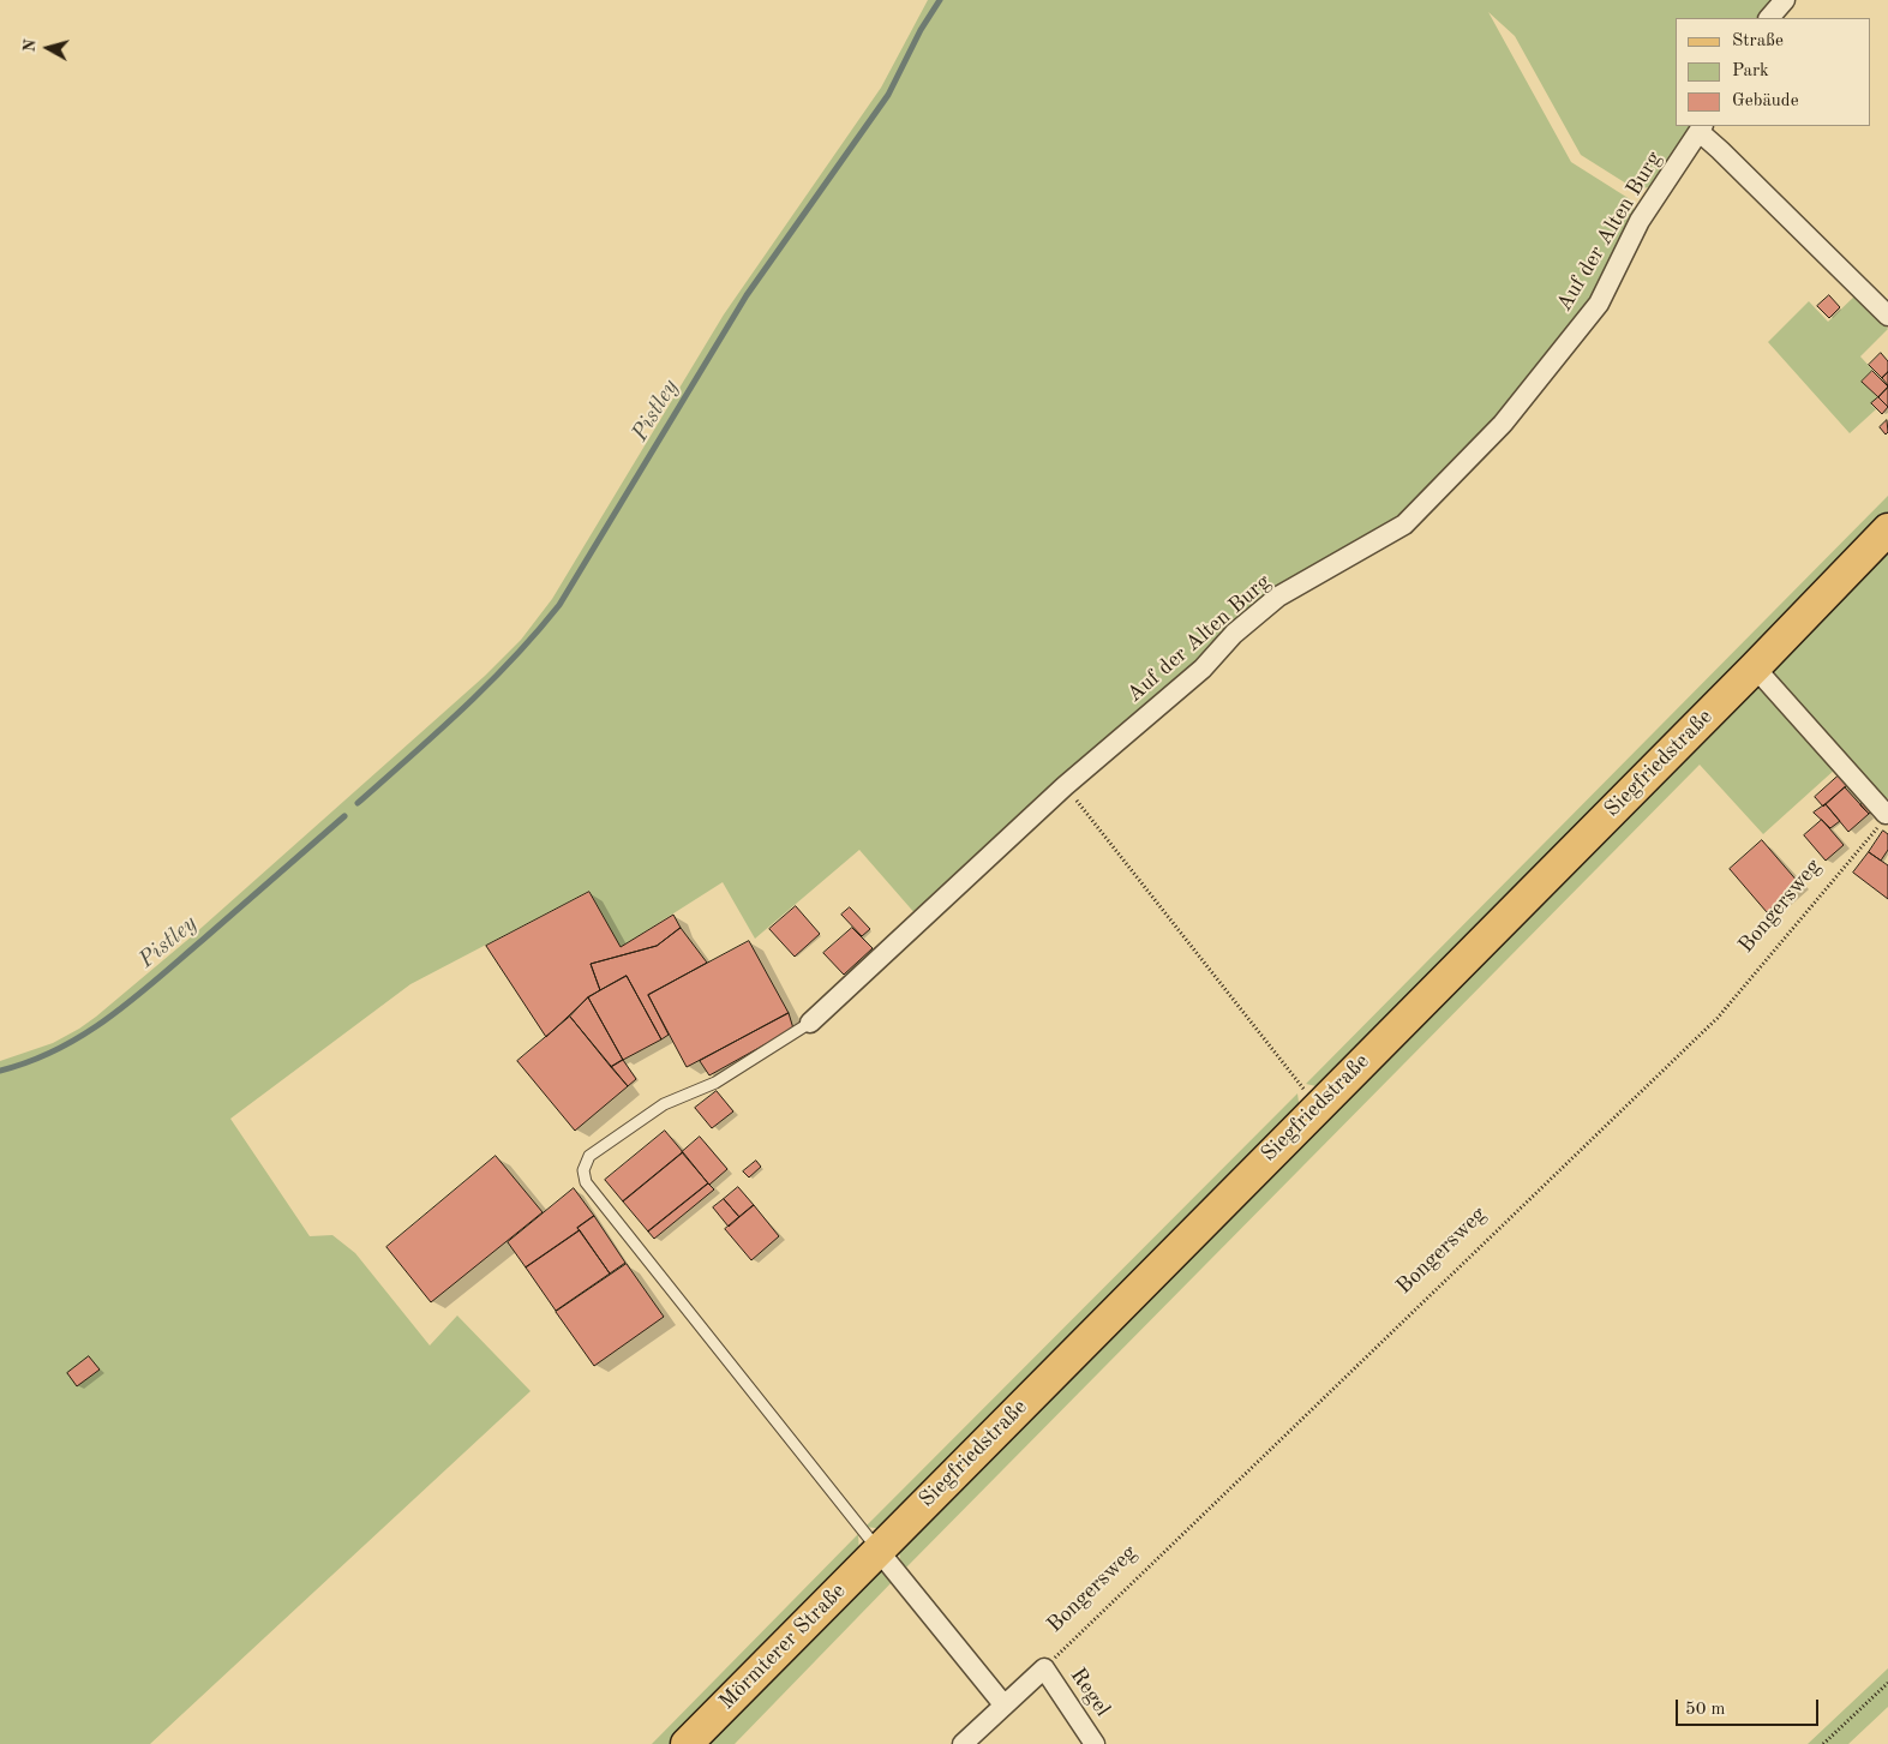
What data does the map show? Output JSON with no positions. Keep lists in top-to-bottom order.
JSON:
{
  "streets": {
    "main road": ["Siegfriedstraße", "Mörmterer Straße"],
    "street": ["Auf der Alten Burg", "Regel"],
    "path": ["Bongersweg"]
  },
  "crossings": [
    ["Siegfriedstraße", "Mörmterer Straße"],
    ["Bongersweg", "Regel"]
  ],
  "water": ["Pistley"],
  "legend": ["Straße", "Park", "Gebäude"],
  "scale_bar": "50 m",
  "north": "left"
}
